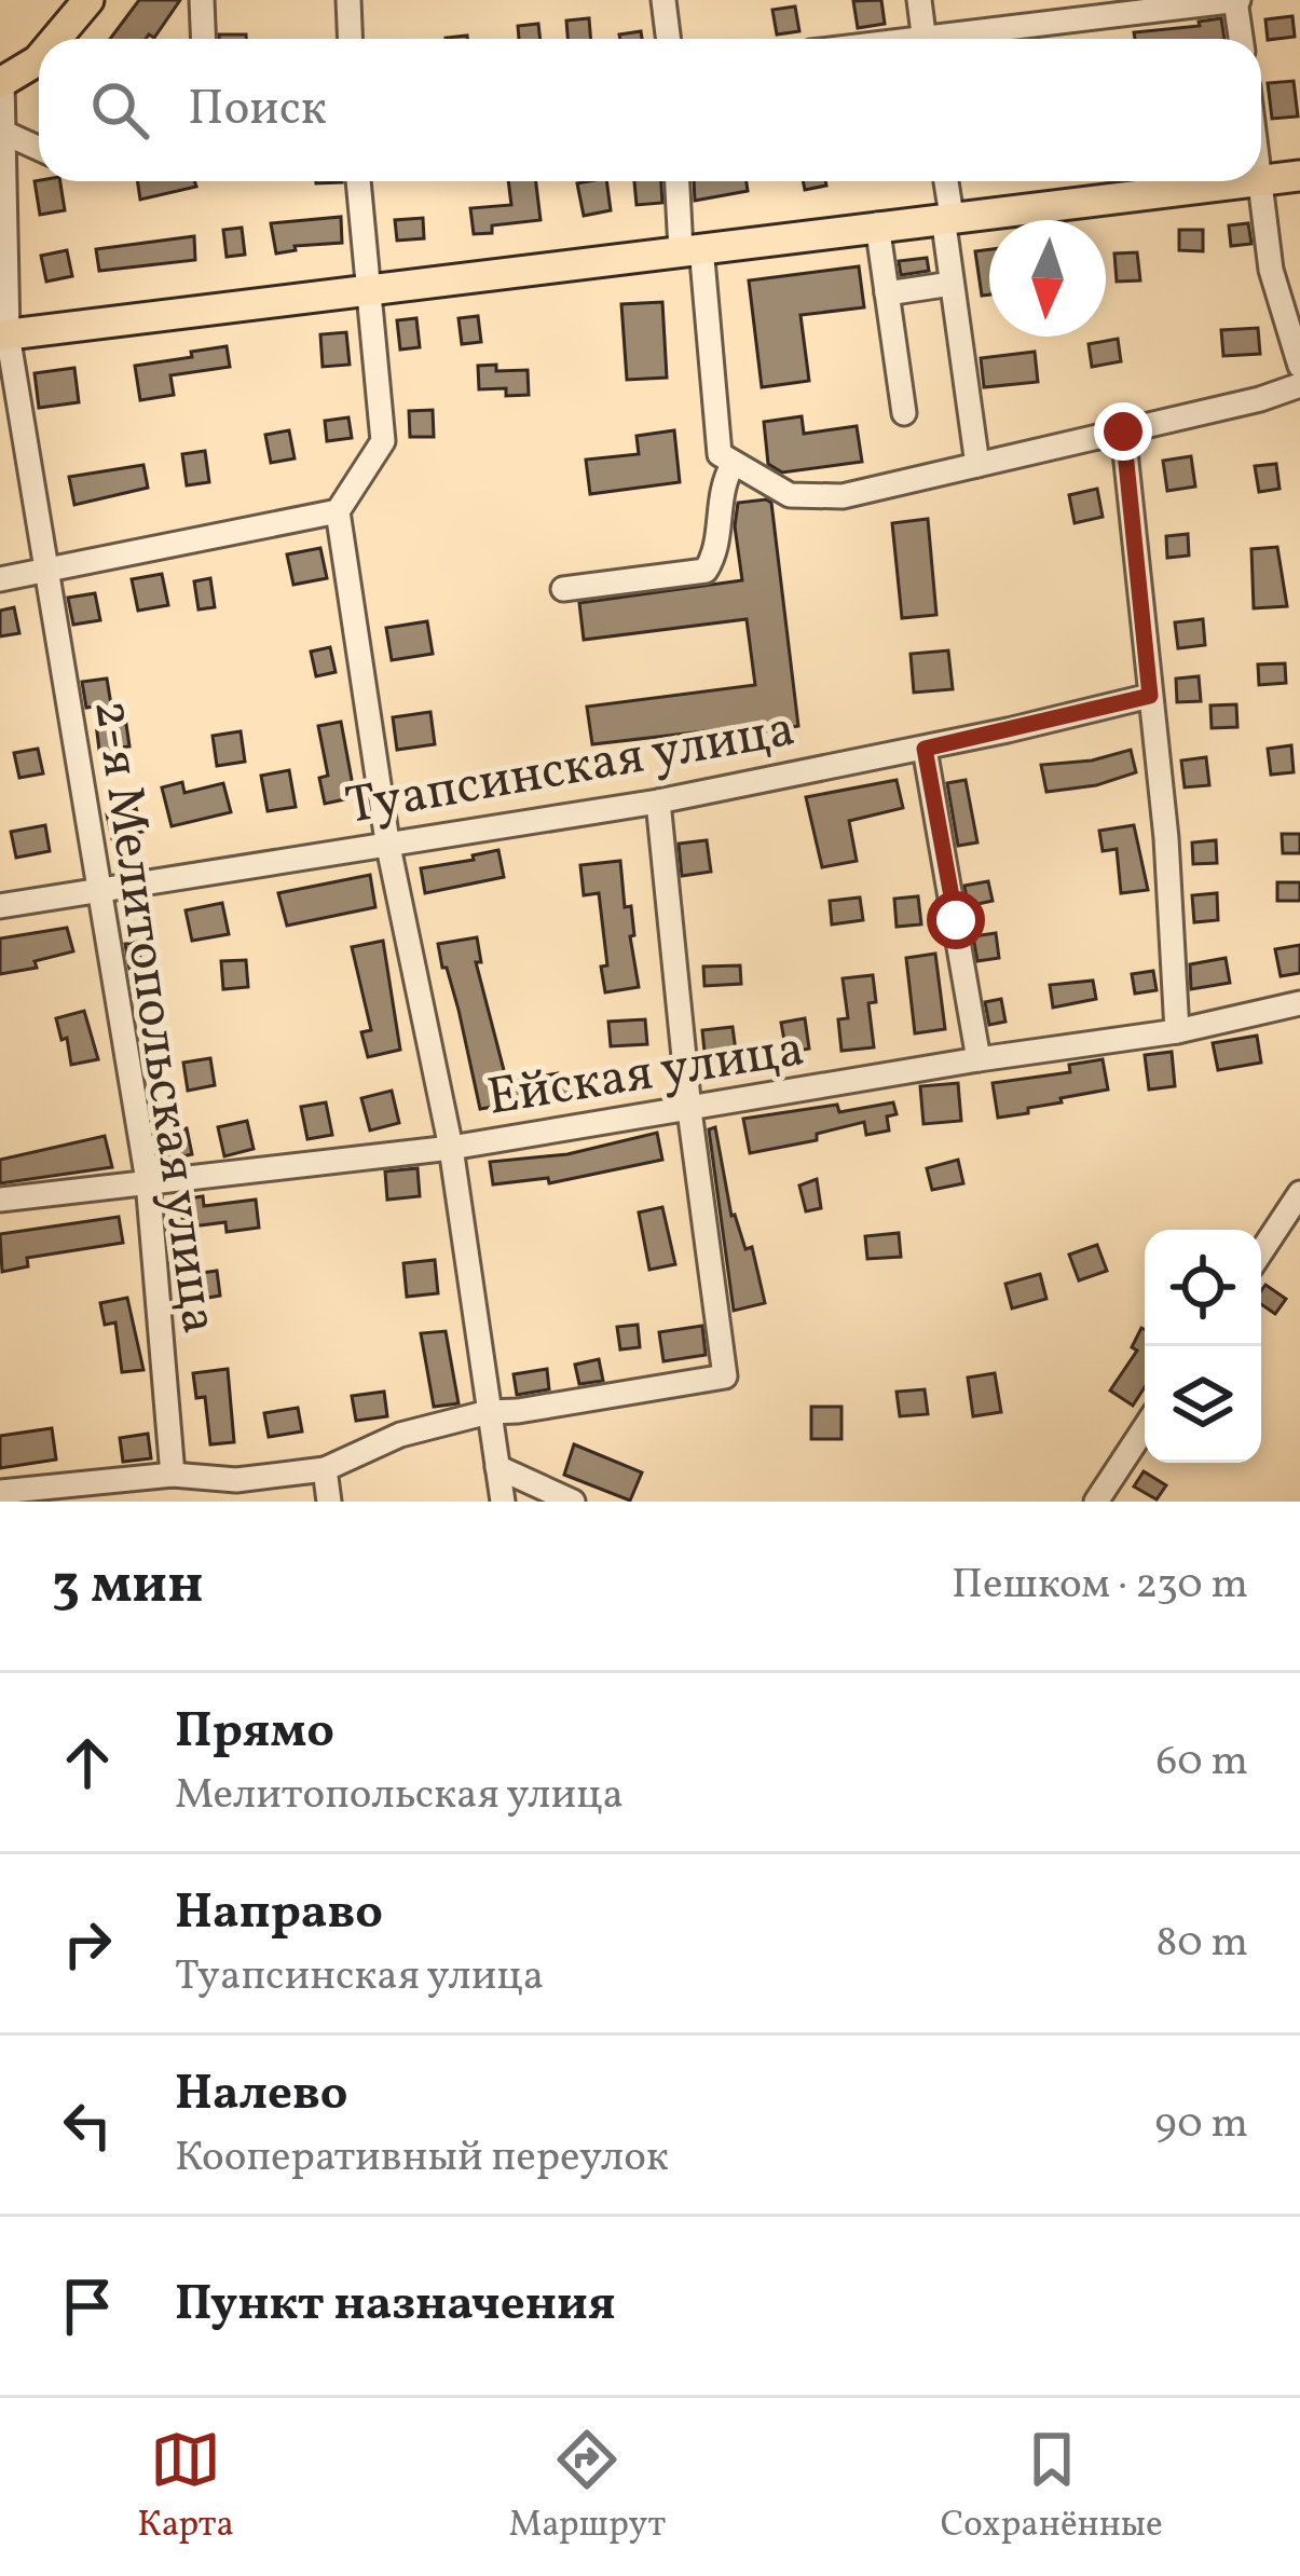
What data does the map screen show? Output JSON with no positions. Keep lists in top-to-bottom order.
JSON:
{
  "streets": {
    "street": ["Туапсинская улица", "2-я Мелитопольская улица", "Ейская улица"]
  },
  "crossings": [
    ["Туапсинская улица", "2-я Мелитопольская улица"],
    ["2-я Мелитопольская улица", "Ейская улица"]
  ],
  "north": "bottom",
  "page": {
    "search": "Поиск",
    "heading": ["3 мин", "Пешком · 230 m"],
    "list": [
      ["Прямо", "Мелитопольская улица", "60 m"],
      ["Направо", "Туапсинская улица", "80 m"],
      ["Налево", "Кооперативный переулок", "90 m"],
      "Пункт назначения"
    ],
    "nav": ["Карта", "Маршрут", "Сохранённые"]
  }
}
